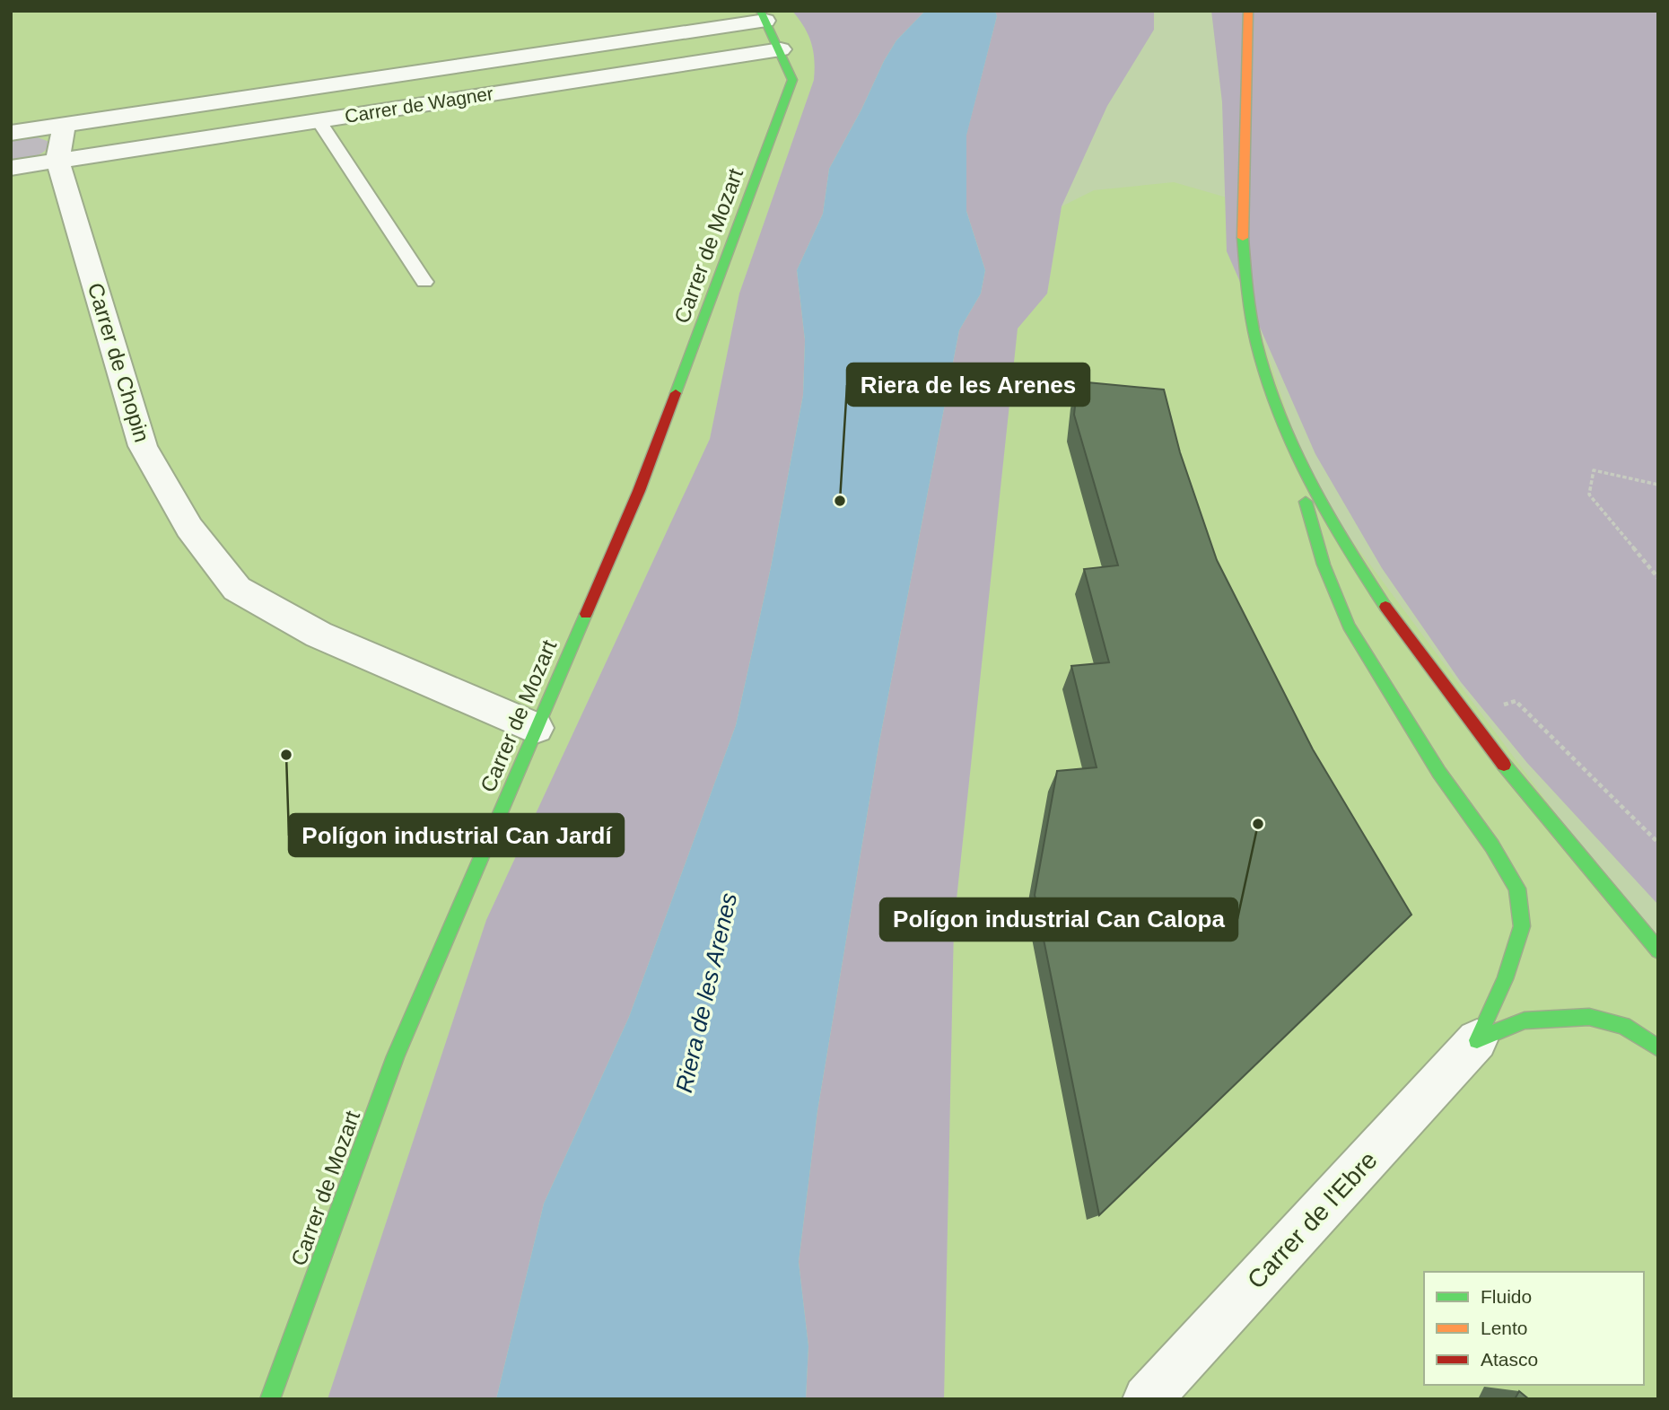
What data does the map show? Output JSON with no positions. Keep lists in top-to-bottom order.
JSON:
{
  "streets": {
    "main road": ["Carrer de Mozart"],
    "street": ["Carrer de Wagner", "Carrer de Chopin", "Carrer de l'Ebre"]
  },
  "crossings": [
    ["Carrer de Wagner", "Carrer de Mozart"],
    ["Carrer de Wagner", "Carrer de Chopin"],
    ["Carrer de Mozart", "Carrer de Chopin"]
  ],
  "water": ["Riera de les Arenes"],
  "places": ["Riera de les Arenes", "Polígon industrial Can Jardí", "Polígon industrial Can Calopa"],
  "legend": ["Fluido", "Lento", "Atasco"]
}
